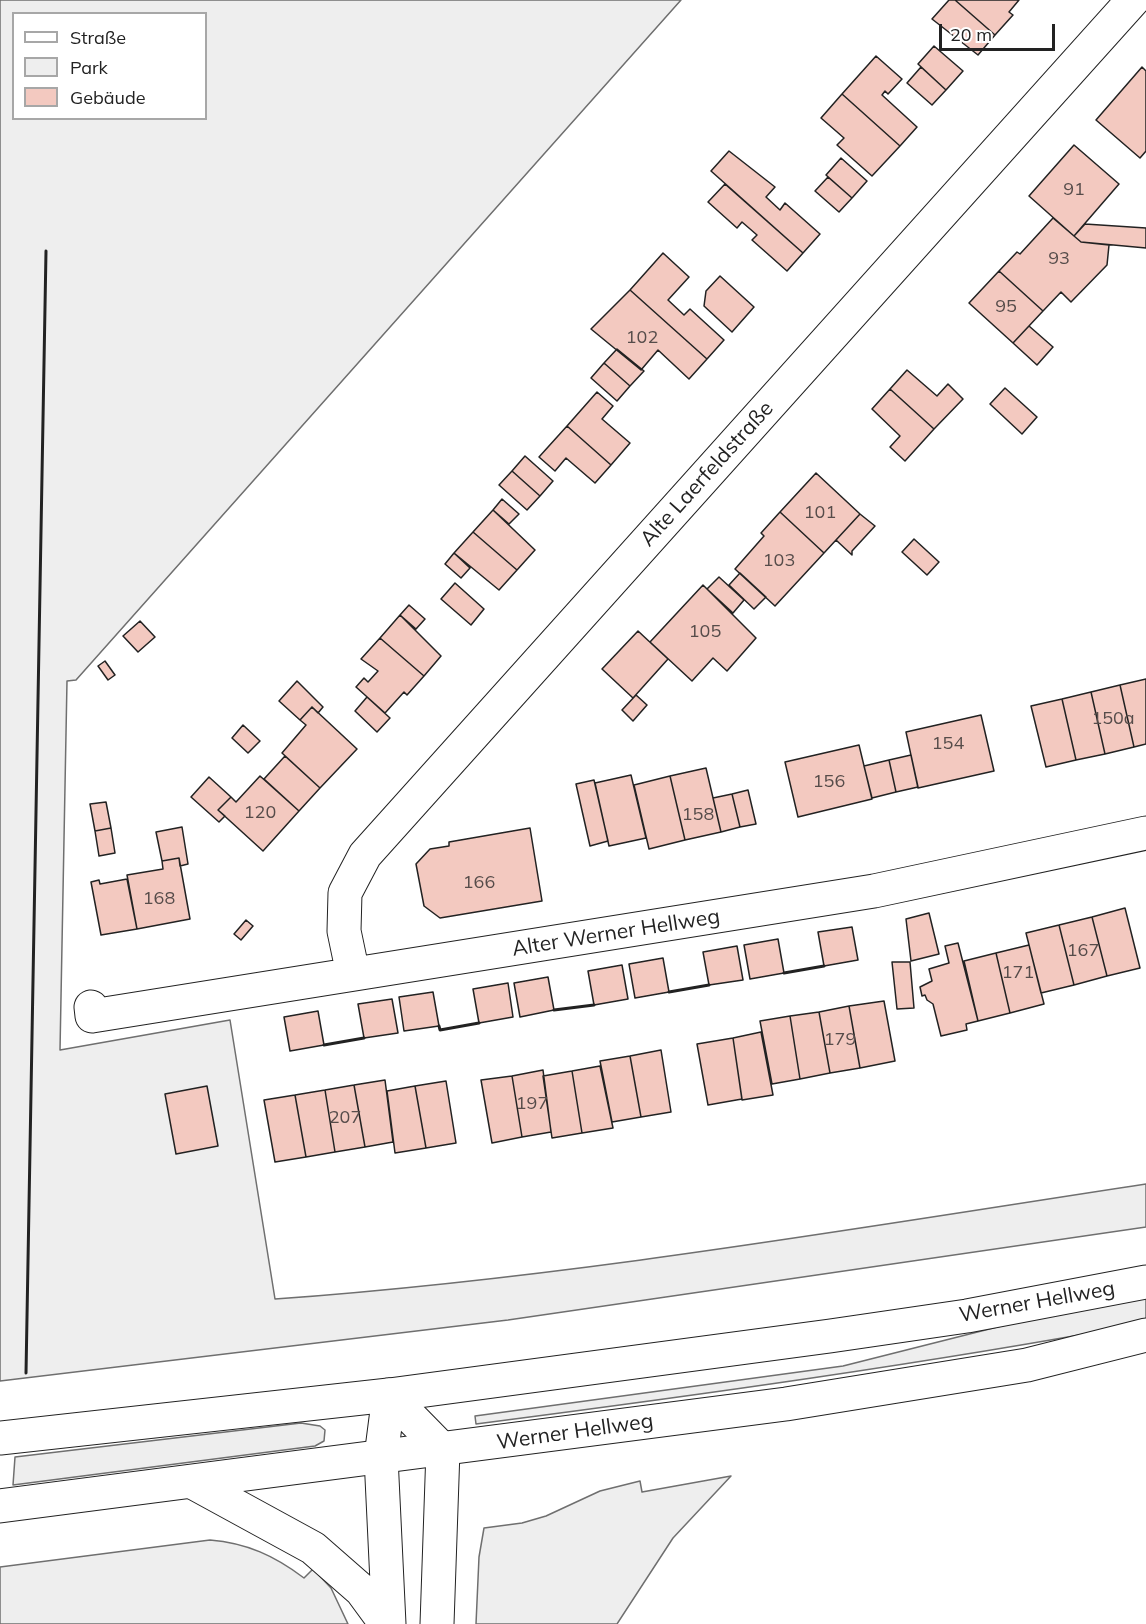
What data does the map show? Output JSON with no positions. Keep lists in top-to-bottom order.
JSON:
{
  "streets": {
    "main road": ["Alte Laerfeldstraße", "Alter Werner Hellweg", "Werner Hellweg"]
  },
  "crossings": [
    ["Alte Laerfeldstraße", "Alter Werner Hellweg"]
  ],
  "house_numbers": [
    "91",
    "93",
    "95",
    "102",
    "101",
    "103",
    "105",
    "150a",
    "154",
    "156",
    "120",
    "158",
    "166",
    "168",
    "167",
    "171",
    "179",
    "197",
    "207"
  ],
  "legend": ["Straße", "Park", "Gebäude"],
  "scale_bar": "20 m"
}
